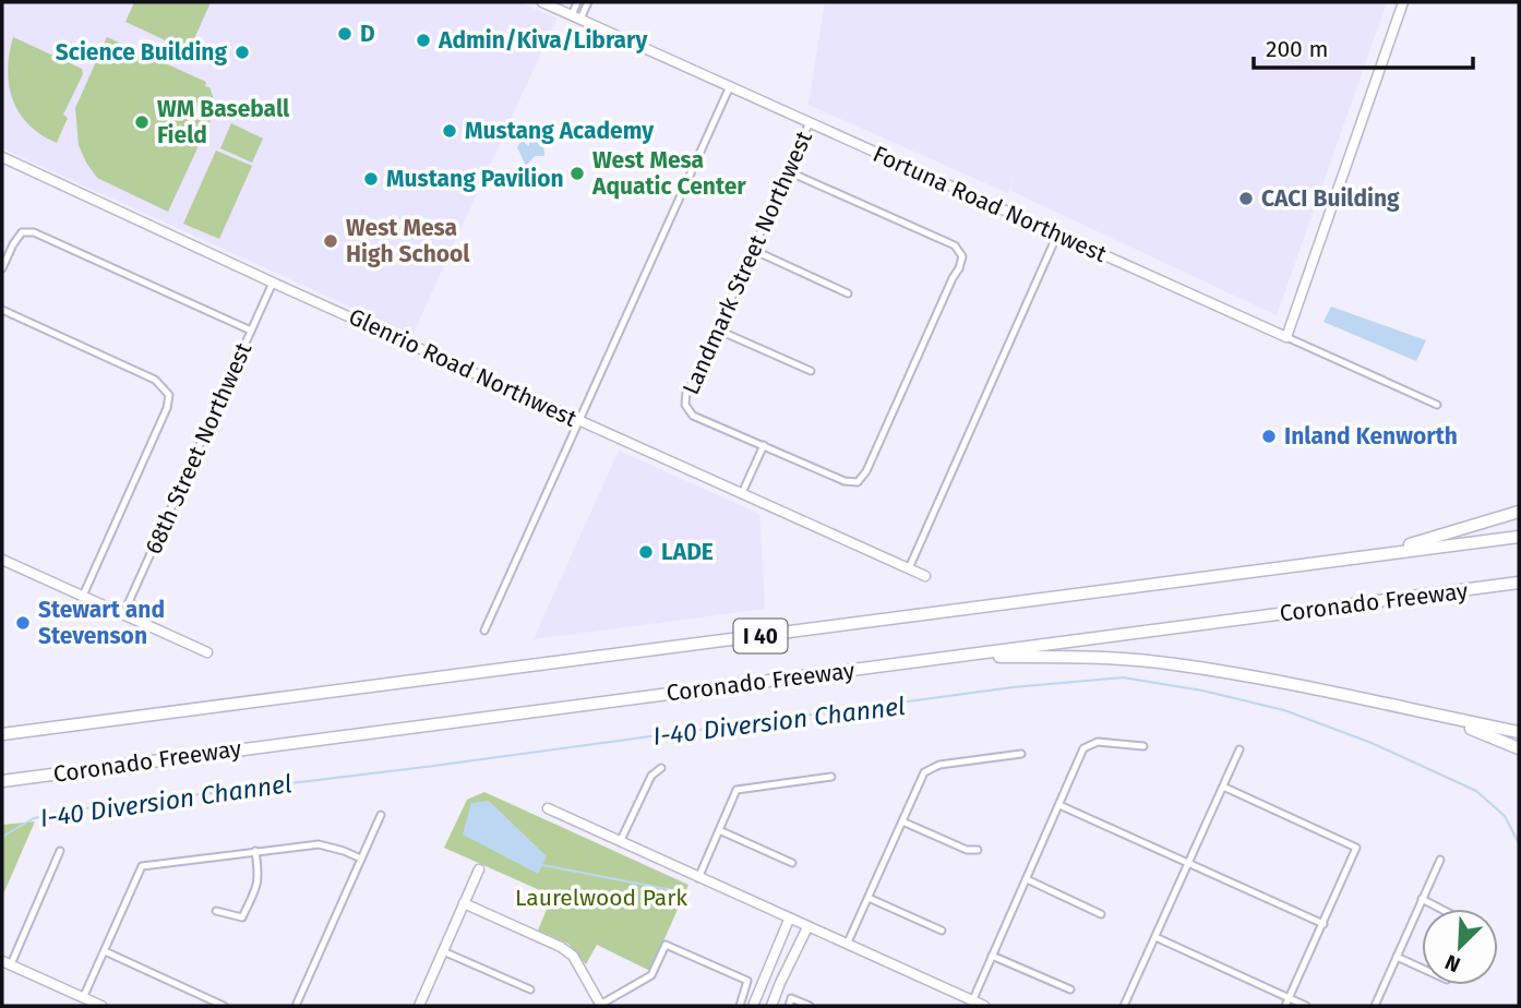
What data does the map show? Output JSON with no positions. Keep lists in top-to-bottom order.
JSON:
{
  "streets": {
    "highway": ["Coronado Freeway", "I 40"],
    "street": [
      "Fortuna Road Northwest",
      "Landmark Street Northwest",
      "Glenrio Road Northwest",
      "68th Street Northwest"
    ]
  },
  "crossings": [
    ["Fortuna Road Northwest", "Landmark Street Northwest"],
    ["Glenrio Road Northwest", "68th Street Northwest"]
  ],
  "water": ["I-40 Diversion Channel"],
  "parks": ["Laurelwood Park"],
  "places": [
    "D",
    "Admin/Kiva/Library",
    "Science Building",
    "WM Baseball Field",
    "Mustang Academy",
    "West Mesa Aquatic Center",
    "Mustang Pavilion",
    "CACI Building",
    "West Mesa High School",
    "Inland Kenworth",
    "LADE",
    "Stewart and Stevenson"
  ],
  "scale_bar": "200 m",
  "north": "bottom left"
}
